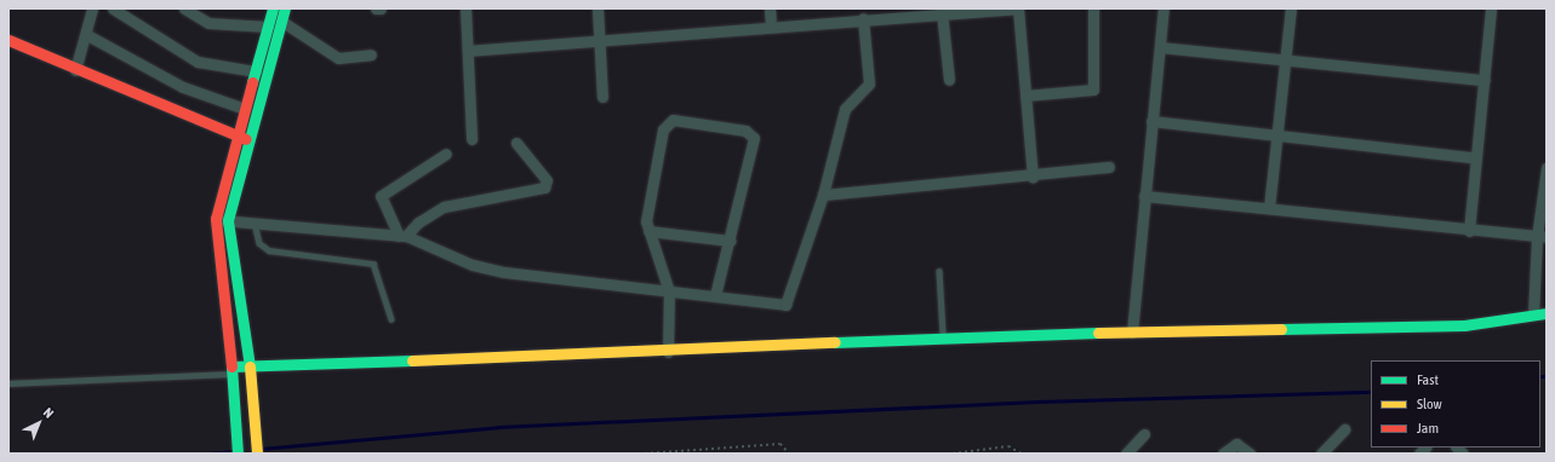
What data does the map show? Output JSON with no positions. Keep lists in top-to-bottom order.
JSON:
{
  "legend": ["Fast", "Slow", "Jam"],
  "north": "top right"
}
